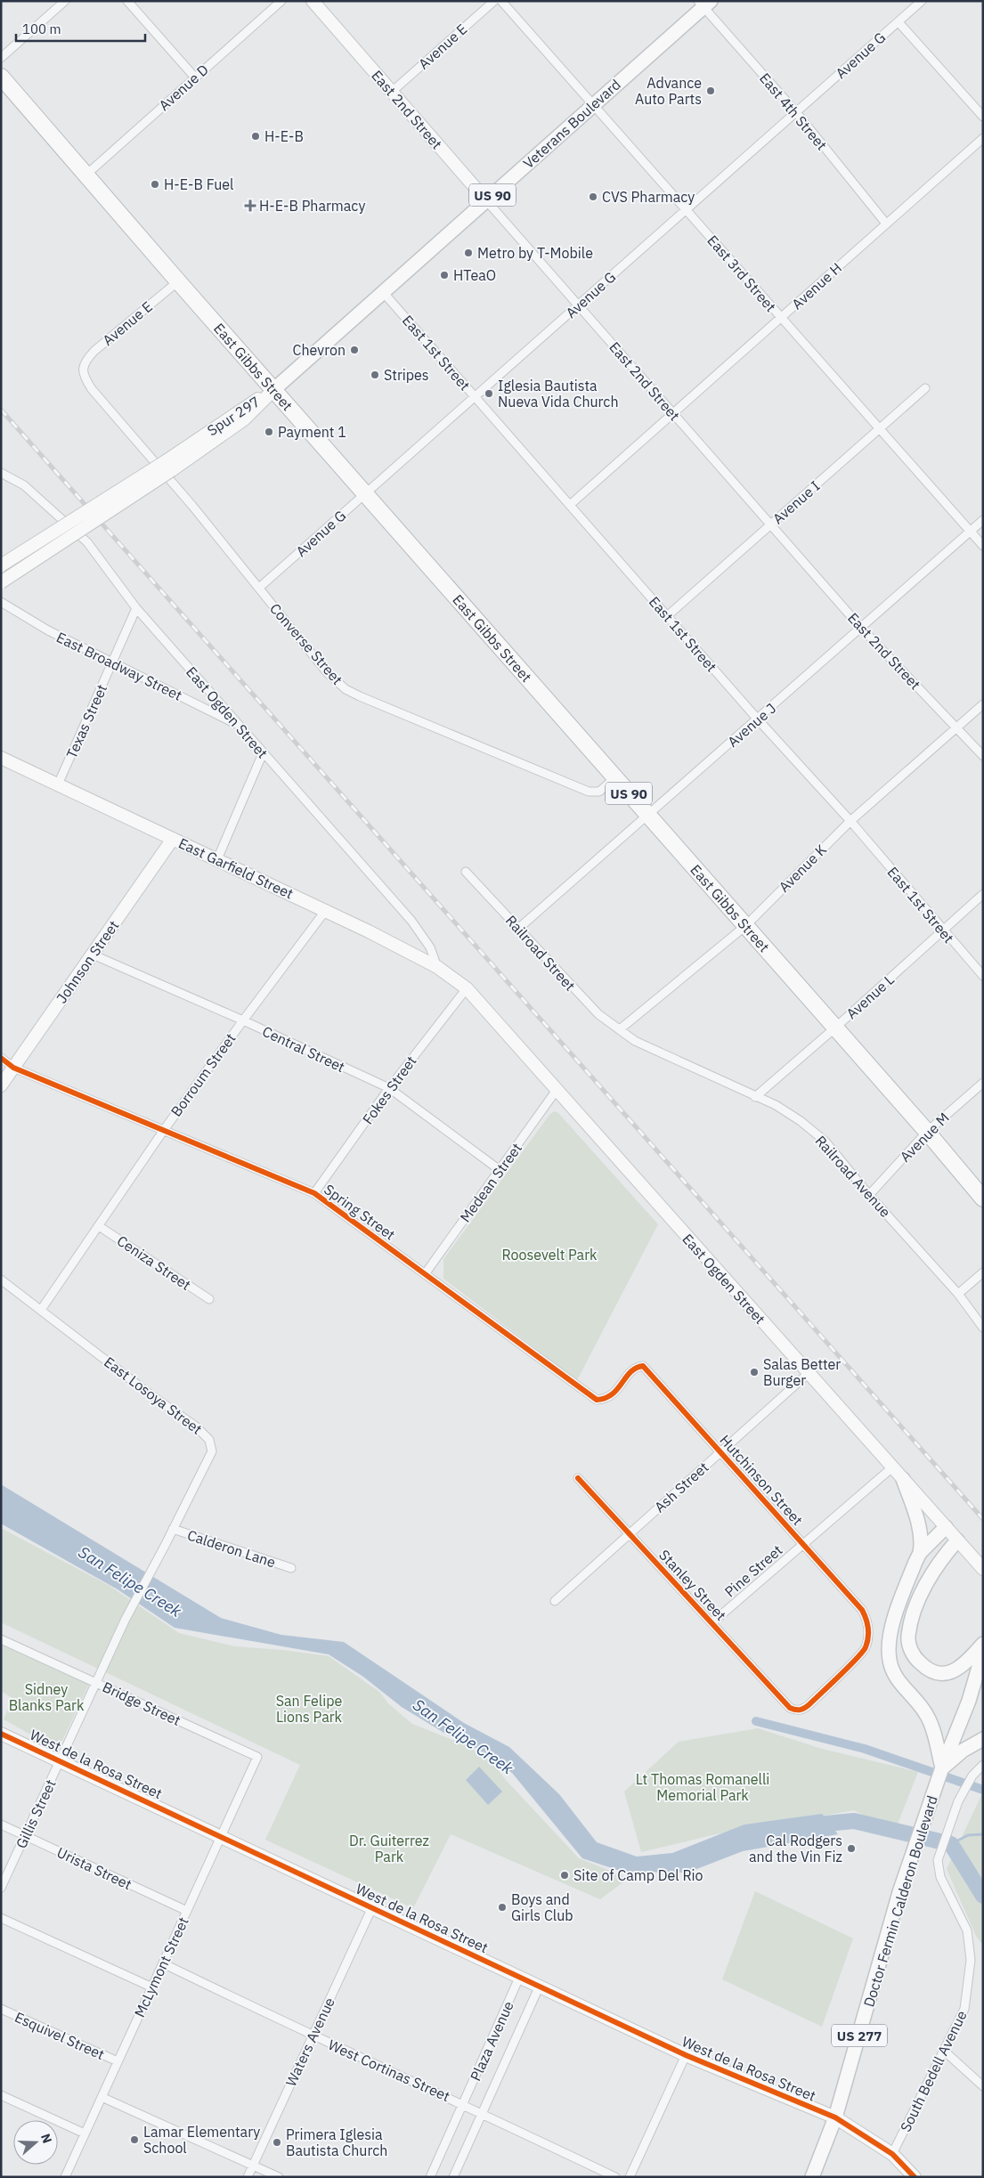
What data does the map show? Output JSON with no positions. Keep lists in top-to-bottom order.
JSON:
{
  "streets": {
    "highway": ["US 90", "East Gibbs Street"],
    "main road": [
      "East 2nd Street",
      "Veterans Boulevard",
      "Spur 297",
      "East Ogden Street",
      "East Garfield Street",
      "Johnson Street",
      "West de la Rosa Street",
      "Doctor Fermin Calderon Boulevard",
      "US 277"
    ],
    "street": [
      "Avenue E",
      "Avenue G",
      "Avenue D",
      "East 4th Street",
      "East 3rd Street",
      "Avenue H",
      "East 1st Street",
      "Avenue I",
      "Converse Street",
      "East Broadway Street",
      "Texas Street",
      "Avenue J",
      "Avenue K",
      "Railroad Street",
      "Avenue L",
      "Central Street",
      "Borroum Street",
      "Fokes Street",
      "Avenue M",
      "Railroad Avenue",
      "Medean Street",
      "Spring Street",
      "Ceniza Street",
      "East Losoya Street",
      "Hutchinson Street",
      "Ash Street",
      "Calderon Lane",
      "Pine Street",
      "Stanley Street",
      "Bridge Street",
      "Gillis Street",
      "Urista Street",
      "McLymont Street",
      "Esquivel Street",
      "Plaza Avenue",
      "Waters Avenue",
      "West Cortinas Street",
      "South Bedell Avenue"
    ]
  },
  "crossings": [
    ["Avenue E", "East 2nd Street"],
    ["Avenue E", "East Gibbs Street"],
    ["Avenue E", "Converse Street"],
    ["Avenue G", "East 2nd Street"],
    ["Avenue G", "East 4th Street"],
    ["Avenue G", "East 3rd Street"],
    ["Avenue G", "East 1st Street"],
    ["Avenue G", "East Gibbs Street"],
    ["Avenue G", "Converse Street"],
    ["Avenue D", "East Gibbs Street"],
    ["East 2nd Street", "Veterans Boulevard"],
    ["East 2nd Street", "Avenue H"],
    ["East 2nd Street", "Avenue I"],
    ["East 2nd Street", "Avenue J"],
    ["East 2nd Street", "Avenue K"],
    ["East 4th Street", "Veterans Boulevard"],
    ["East 4th Street", "Avenue H"],
    ["Veterans Boulevard", "East 3rd Street"],
    ["Veterans Boulevard", "East 1st Street"],
    ["Veterans Boulevard", "East Gibbs Street"],
    ["Veterans Boulevard", "Spur 297"],
    ["East 3rd Street", "Avenue H"],
    ["East 3rd Street", "Avenue I"],
    ["East 3rd Street", "Avenue J"],
    ["Avenue H", "East 1st Street"],
    ["East 1st Street", "Avenue I"],
    ["East 1st Street", "Avenue J"],
    ["East 1st Street", "Avenue K"],
    ["East 1st Street", "Avenue L"],
    ["East Gibbs Street", "Spur 297"],
    ["East Gibbs Street", "Converse Street"],
    ["East Gibbs Street", "Avenue J"],
    ["East Gibbs Street", "Avenue K"],
    ["East Gibbs Street", "Avenue L"],
    ["East Gibbs Street", "Avenue M"],
    ["East Broadway Street", "East Ogden Street"],
    ["East Broadway Street", "Texas Street"],
    ["East Ogden Street", "Texas Street"],
    ["East Ogden Street", "East Garfield Street"],
    ["East Ogden Street", "Fokes Street"],
    ["East Ogden Street", "Medean Street"],
    ["East Ogden Street", "Ash Street"],
    ["East Ogden Street", "Pine Street"],
    ["Texas Street", "East Garfield Street"],
    ["Avenue J", "Railroad Street"],
    ["East Garfield Street", "Johnson Street"],
    ["East Garfield Street", "Borroum Street"],
    ["East Garfield Street", "Fokes Street"],
    ["Avenue K", "Railroad Street"],
    ["Avenue K", "Railroad Avenue"],
    ["Railroad Street", "Railroad Avenue"],
    ["Johnson Street", "Central Street"],
    ["Johnson Street", "Spring Street"],
    ["Avenue L", "Railroad Avenue"],
    ["Central Street", "Borroum Street"],
    ["Central Street", "Fokes Street"],
    ["Central Street", "Medean Street"],
    ["Borroum Street", "Spring Street"],
    ["Borroum Street", "Ceniza Street"],
    ["Borroum Street", "East Losoya Street"],
    ["Fokes Street", "Spring Street"],
    ["Avenue M", "Railroad Avenue"],
    ["Medean Street", "Spring Street"],
    ["Spring Street", "Hutchinson Street"],
    ["East Losoya Street", "Calderon Lane"],
    ["East Losoya Street", "Gillis Street"],
    ["Hutchinson Street", "Ash Street"],
    ["Hutchinson Street", "Pine Street"],
    ["Hutchinson Street", "Stanley Street"],
    ["Ash Street", "Stanley Street"],
    ["Pine Street", "Stanley Street"],
    ["Bridge Street", "Gillis Street"],
    ["Bridge Street", "McLymont Street"],
    ["West de la Rosa Street", "Gillis Street"],
    ["West de la Rosa Street", "Doctor Fermin Calderon Boulevard"],
    ["West de la Rosa Street", "McLymont Street"],
    ["West de la Rosa Street", "Plaza Avenue"],
    ["West de la Rosa Street", "Waters Avenue"],
    ["West de la Rosa Street", "South Bedell Avenue"],
    ["Gillis Street", "Urista Street"],
    ["Urista Street", "McLymont Street"],
    ["McLymont Street", "Esquivel Street"],
    ["McLymont Street", "West Cortinas Street"],
    ["Plaza Avenue", "West Cortinas Street"],
    ["Waters Avenue", "West Cortinas Street"]
  ],
  "water": ["San Felipe Creek"],
  "parks": [
    "Roosevelt Park",
    "Sidney Blanks Park",
    "San Felipe Lions Park",
    "Lt Thomas Romanelli Memorial Park",
    "Dr. Guiterrez Park"
  ],
  "places": {
    "other": [
      "Advance Auto Parts",
      "H-E-B",
      "H-E-B Fuel",
      "CVS Pharmacy",
      "Metro by T-Mobile",
      "HTeaO",
      "Chevron",
      "Stripes",
      "Iglesia Bautista Nueva Vida Church",
      "Payment 1",
      "Salas Better Burger",
      "Cal Rodgers and the Vin Fiz",
      "Site of Camp Del Rio",
      "Boys and Girls Club",
      "Lamar Elementary School",
      "Primera Iglesia Bautista Church"
    ],
    "health": ["H-E-B Pharmacy"]
  },
  "scale_bar": "100 m",
  "north": "right"
}
